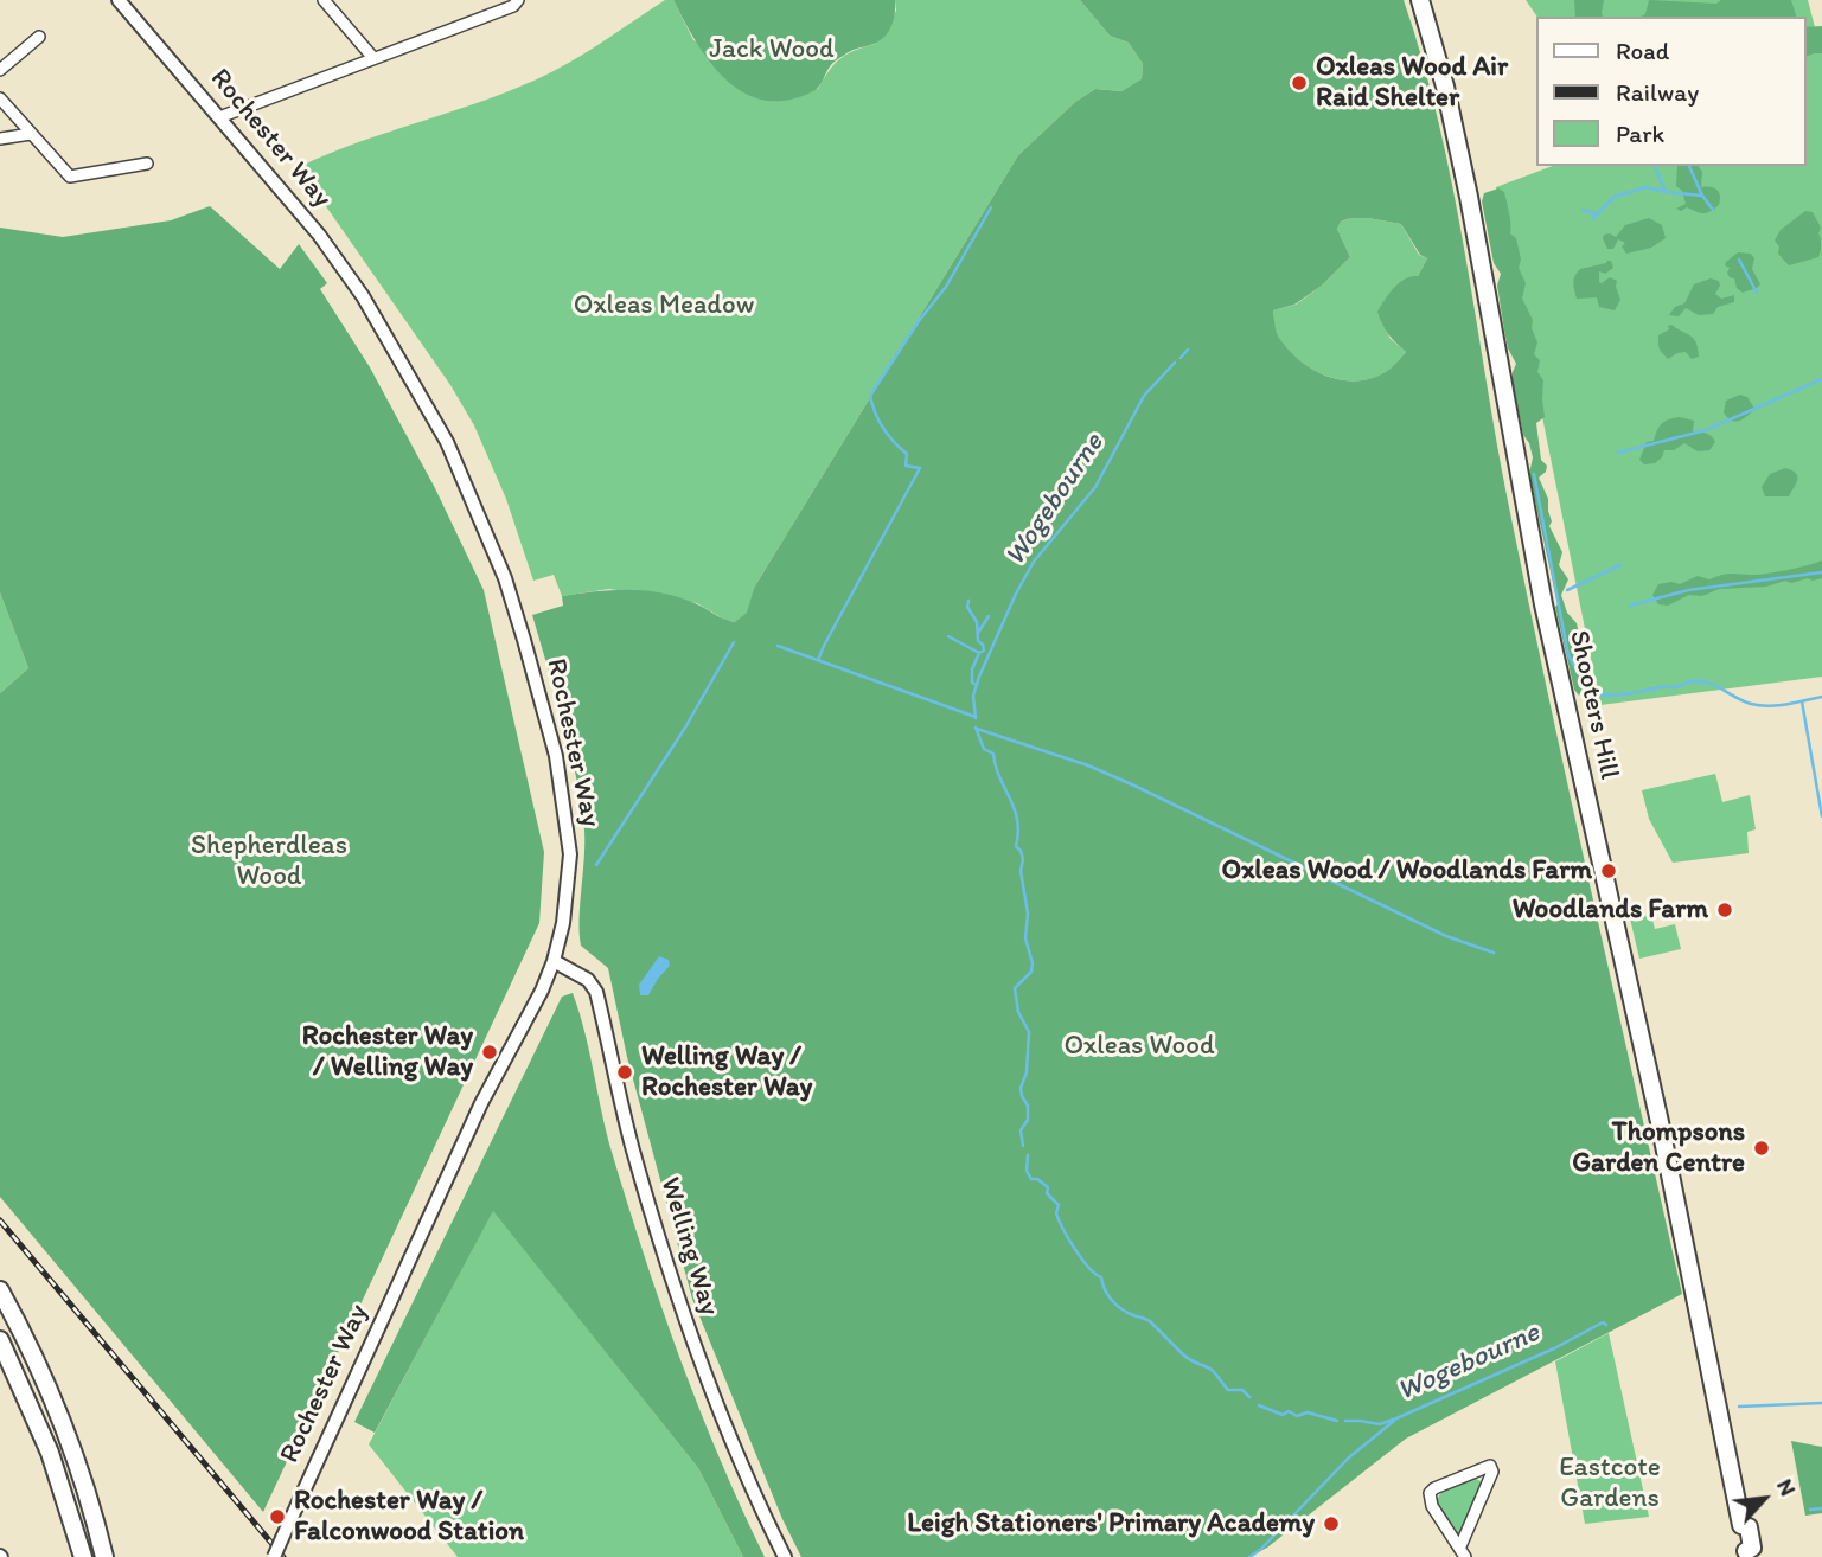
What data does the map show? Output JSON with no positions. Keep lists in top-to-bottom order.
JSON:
{
  "streets": {
    "main road": ["Shooters Hill"],
    "street": ["Rochester Way", "Welling Way"]
  },
  "crossings": [
    ["Rochester Way", "Welling Way"]
  ],
  "water": ["Wogebourne"],
  "parks": [
    "Jack Wood",
    "Oxleas Meadow",
    "Shepherdleas Wood",
    "Oxleas Wood",
    "Eastcote Gardens"
  ],
  "places": [
    "Oxleas Wood Air Raid Shelter",
    "Oxleas Wood / Woodlands Farm",
    "Woodlands Farm",
    "Rochester Way / Welling Way",
    "Welling Way / Rochester Way",
    "Thompsons Garden Centre",
    "Rochester Way / Falconwood Station",
    "Leigh Stationers' Primary Academy"
  ],
  "legend": ["Road", "Railway", "Park"],
  "north": "top right"
}
